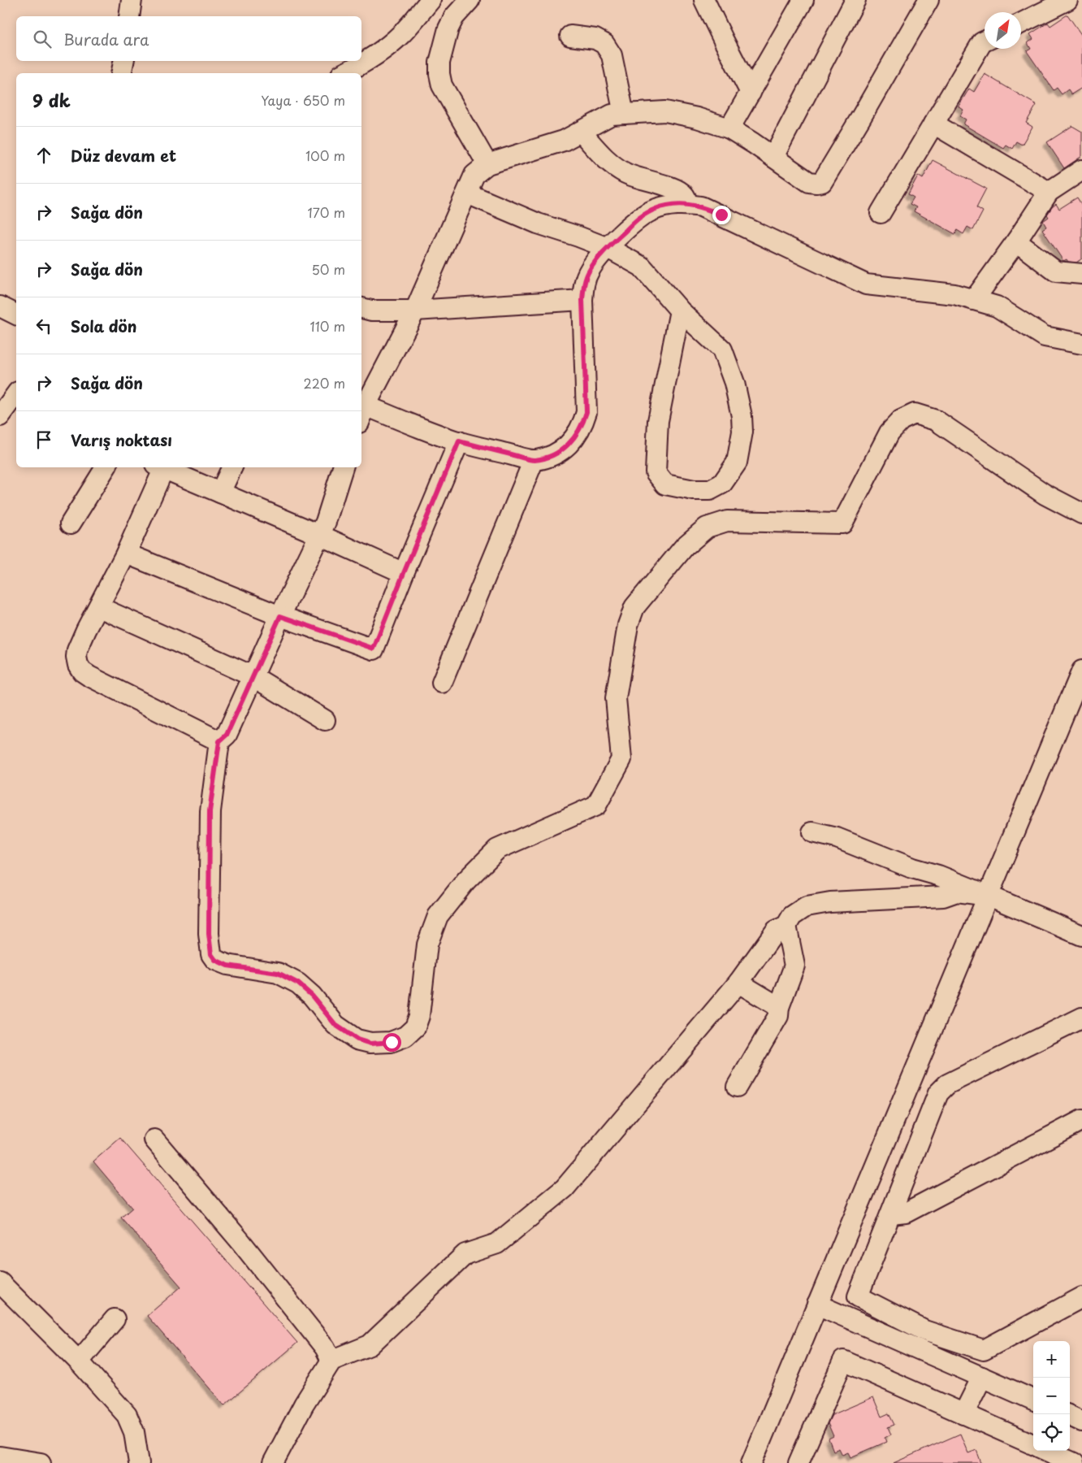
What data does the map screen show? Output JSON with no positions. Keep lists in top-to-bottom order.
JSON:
{
  "north": "top right",
  "page": {
    "search": "Burada ara",
    "heading": ["9 dk", "Yaya · 650 m"],
    "list": [
      ["Düz devam et", "100 m"],
      ["Sağa dön", "170 m"],
      ["Sağa dön", "50 m"],
      ["Sola dön", "110 m"],
      ["Sağa dön", "220 m"],
      "Varış noktası"
    ],
    "map_buttons": ["+", "−"]
  }
}
